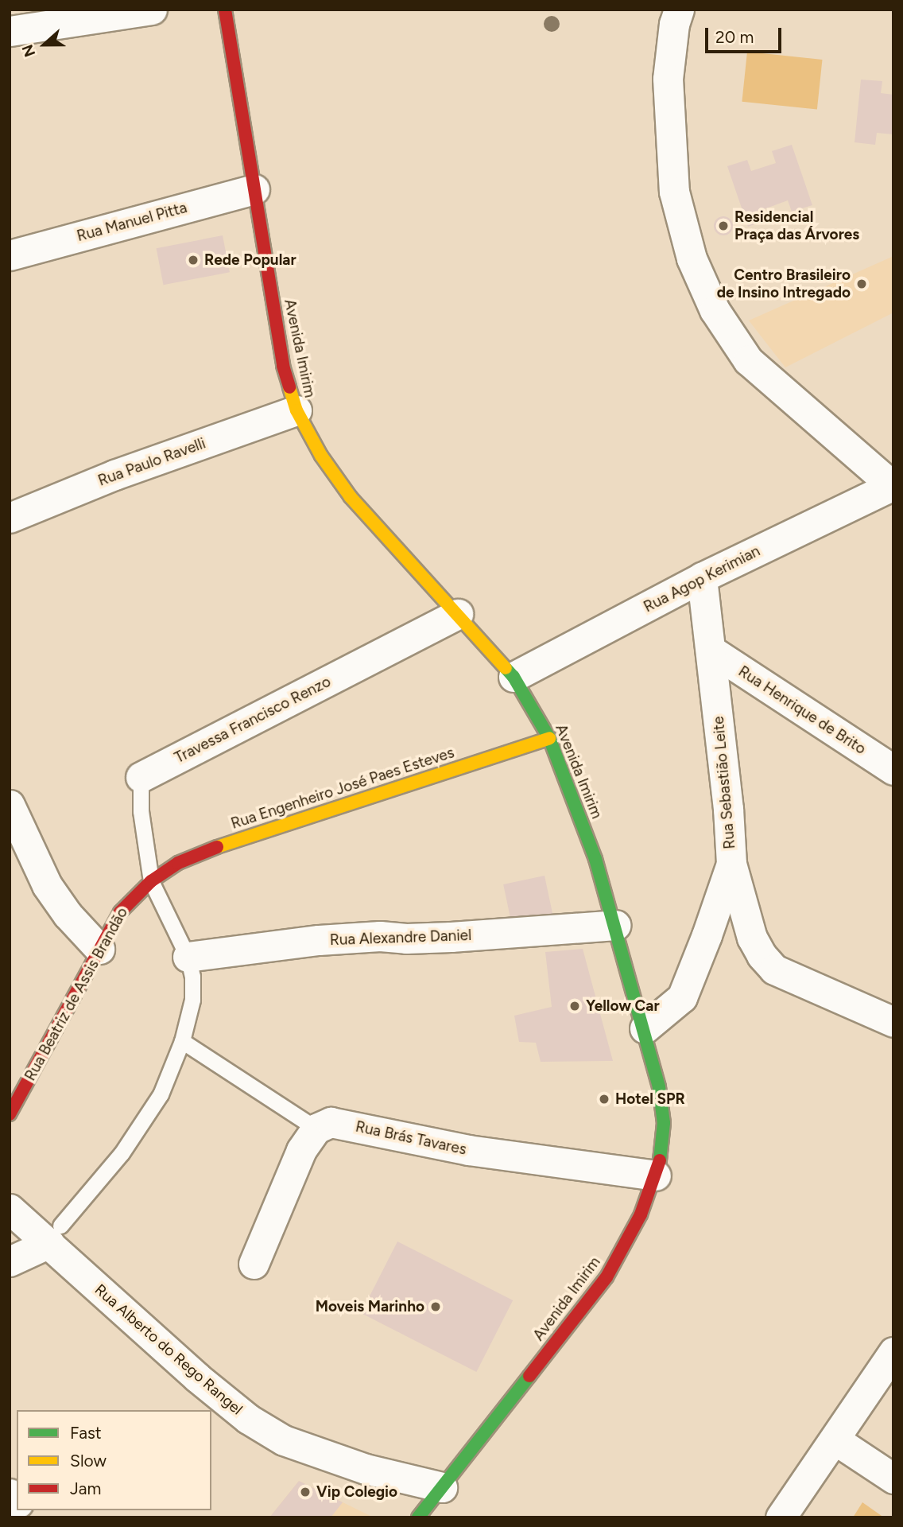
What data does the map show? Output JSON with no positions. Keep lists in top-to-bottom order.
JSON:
{
  "streets": {
    "main road": ["Avenida Imirim", "Rua Engenheiro José Paes Esteves", "Rua Beatriz de Assis Brandão"],
    "street": [
      "Rua Manuel Pitta",
      "Rua Paulo Ravelli",
      "Rua Agop Kerimian",
      "Rua Henrique de Brito",
      "Travessa Francisco Renzo",
      "Rua Sebastião Leite",
      "Rua Alexandre Daniel",
      "Rua Brás Tavares",
      "Rua Alberto do Rego Rangel"
    ]
  },
  "crossings": [
    ["Rua Manuel Pitta", "Avenida Imirim"],
    ["Avenida Imirim", "Rua Paulo Ravelli"],
    ["Avenida Imirim", "Rua Agop Kerimian"],
    ["Avenida Imirim", "Travessa Francisco Renzo"],
    ["Avenida Imirim", "Rua Sebastião Leite"],
    ["Avenida Imirim", "Rua Engenheiro José Paes Esteves"],
    ["Avenida Imirim", "Rua Alexandre Daniel"],
    ["Avenida Imirim", "Rua Brás Tavares"],
    ["Avenida Imirim", "Rua Alberto do Rego Rangel"],
    ["Rua Agop Kerimian", "Rua Sebastião Leite"],
    ["Rua Henrique de Brito", "Rua Sebastião Leite"],
    ["Travessa Francisco Renzo", "Rua Engenheiro José Paes Esteves"],
    ["Travessa Francisco Renzo", "Rua Alexandre Daniel"],
    ["Travessa Francisco Renzo", "Rua Beatriz de Assis Brandão"],
    ["Travessa Francisco Renzo", "Rua Alberto do Rego Rangel"],
    ["Rua Engenheiro José Paes Esteves", "Rua Beatriz de Assis Brandão"]
  ],
  "places": [
    "Residencial Praça das Árvores",
    "Rede Popular",
    "Centro Brasileiro de Insino Intregado",
    "Yellow Car",
    "Hotel SPR",
    "Moveis Marinho",
    "Vip Colegio"
  ],
  "legend": ["Fast", "Slow", "Jam"],
  "scale_bar": "20 m",
  "north": "left"
}
